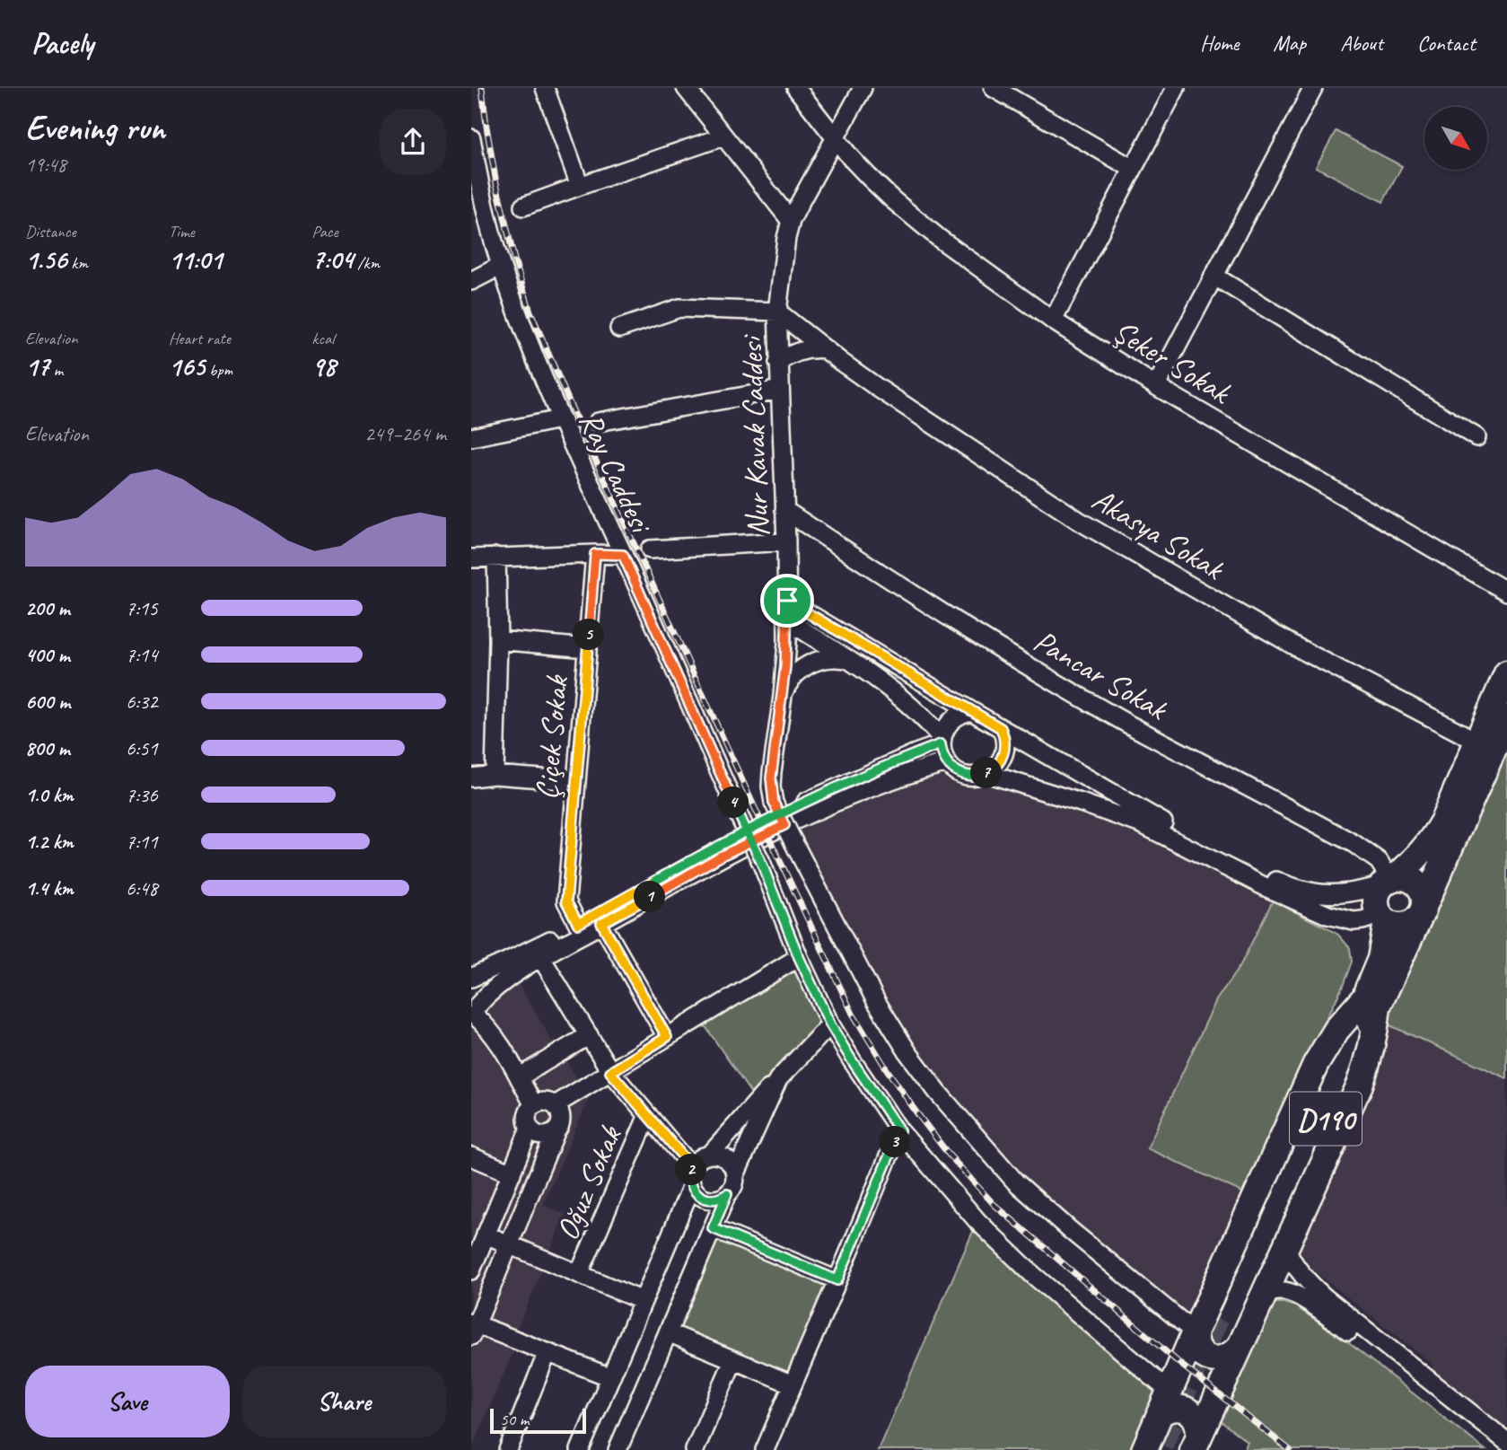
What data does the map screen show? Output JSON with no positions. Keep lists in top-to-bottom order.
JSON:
{
  "streets": {
    "highway": ["D190"],
    "street": [
      "Şeker Sokak",
      "Nur Kavak Caddesi",
      "Ray Caddesi",
      "Akasya Sokak",
      "Pancar Sokak",
      "Çiçek Sokak",
      "Oğuz Sokak"
    ]
  },
  "crossings": [
    ["Şeker Sokak", "Nur Kavak Caddesi"],
    ["Nur Kavak Caddesi", "Akasya Sokak"],
    ["Nur Kavak Caddesi", "Pancar Sokak"],
    ["Pancar Sokak", "D190"]
  ],
  "scale_bar": "50 m",
  "north": "bottom right",
  "page": {
    "header": "Pacely",
    "nav": [
      "Home",
      "Map",
      "About",
      "Contact"
    ],
    "heading": ["Evening run", "19:48"],
    "stats": [
      ["Distance", "1.56 km"],
      ["Time", "11:01"],
      ["Pace", "7:04 /km"],
      ["Elevation", "17 m"],
      ["Heart rate", "165 bpm"],
      ["kcal", "98"]
    ],
    "chart": ["Elevation", "249–264 m"],
    "list": [
      {
        "name": "200 m",
        "note": "7:15"
      },
      {
        "name": "400 m",
        "note": "7:14"
      },
      {
        "name": "600 m",
        "note": "6:32"
      },
      {
        "name": "800 m",
        "note": "6:51"
      },
      {
        "name": "1.0 km",
        "note": "7:36"
      },
      {
        "name": "1.2 km",
        "note": "7:11"
      },
      {
        "name": "1.4 km",
        "note": "6:48"
      }
    ],
    "pins": [
      "5",
      "7",
      "4",
      "1",
      "3",
      "2"
    ],
    "buttons": ["Save", "Share"],
    "scale": "50 m"
  }
}
